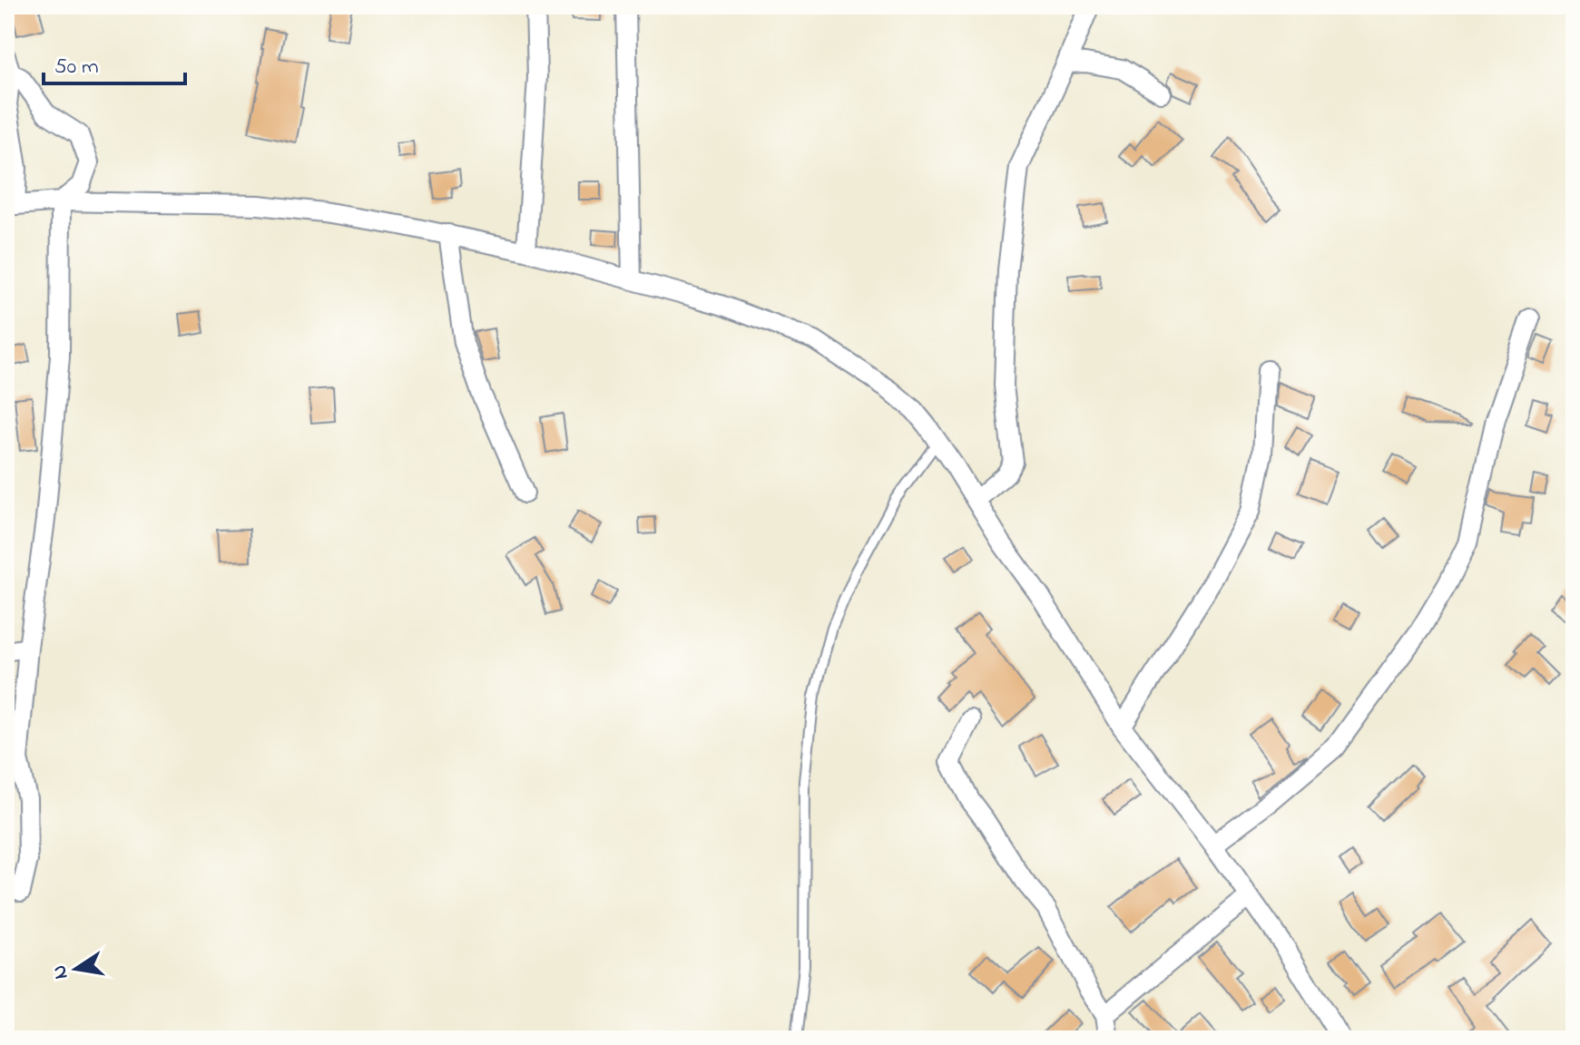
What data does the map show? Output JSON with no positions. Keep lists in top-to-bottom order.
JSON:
{
  "scale_bar": "50 m",
  "north": "left"
}
